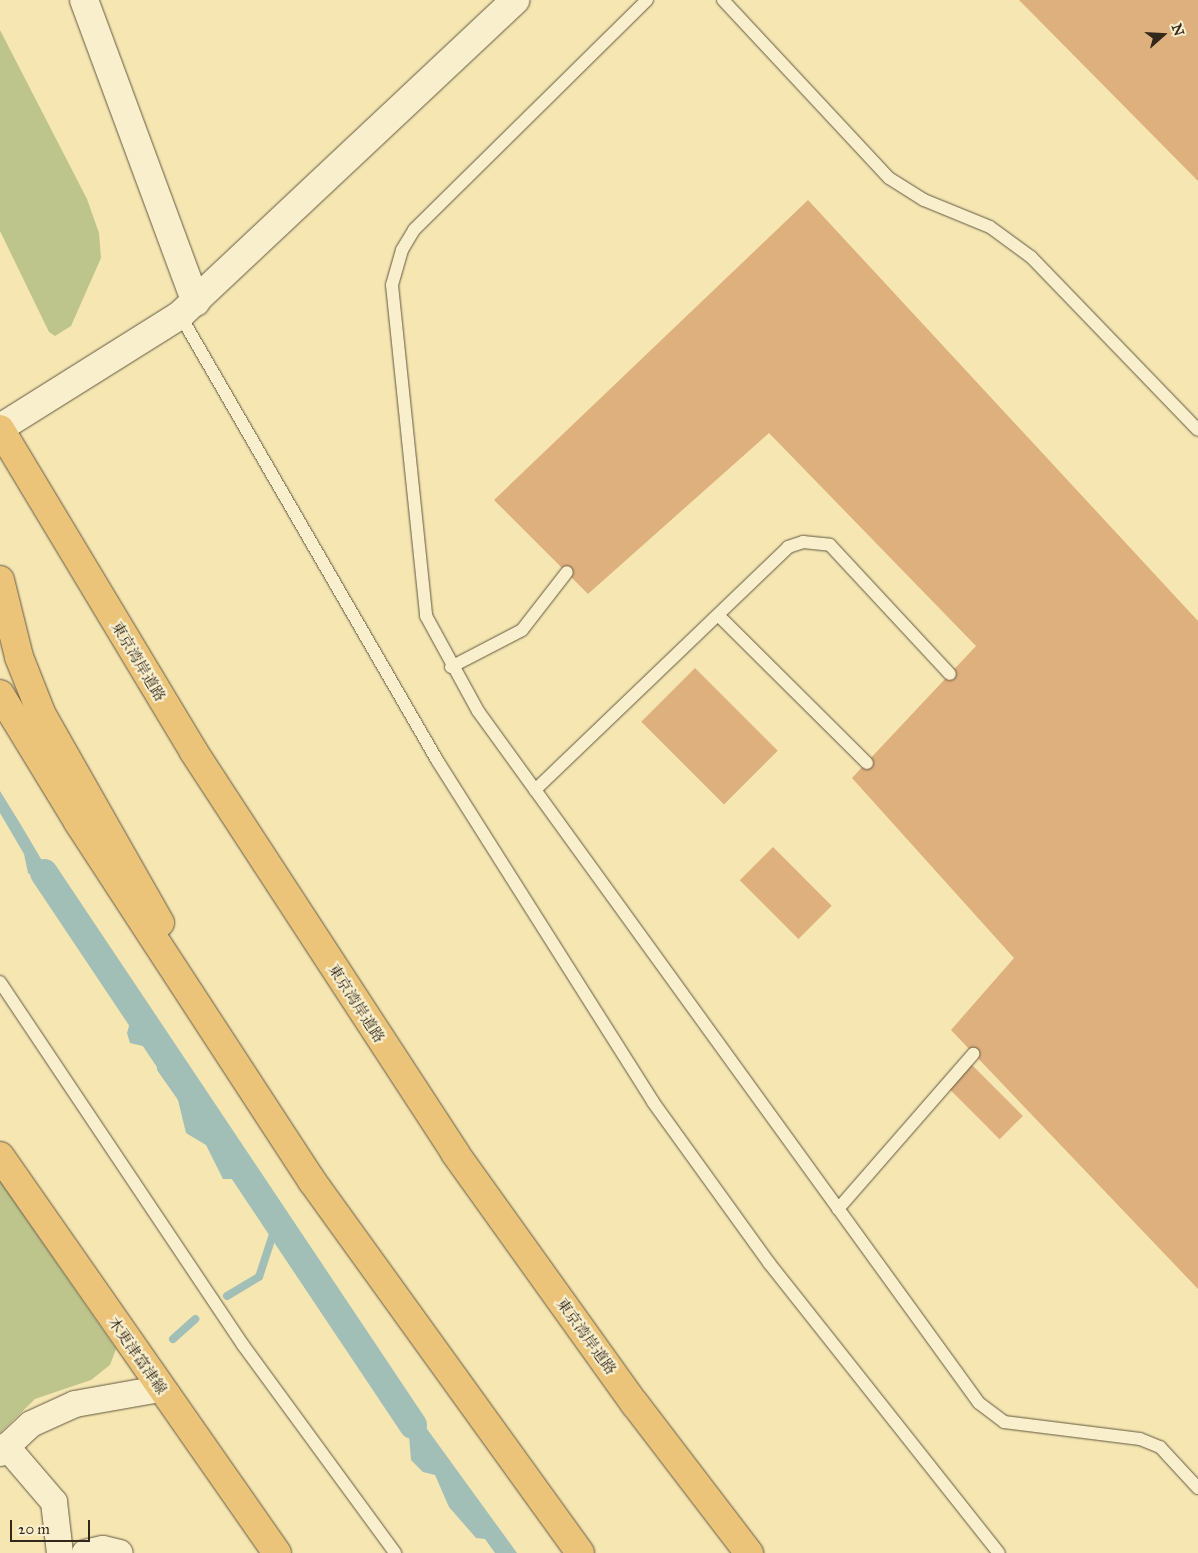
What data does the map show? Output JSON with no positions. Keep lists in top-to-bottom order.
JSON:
{
  "streets": {
    "main road": ["東京湾岸道路", "木更津富津線"]
  },
  "scale_bar": "20 m",
  "north": "right"
}
